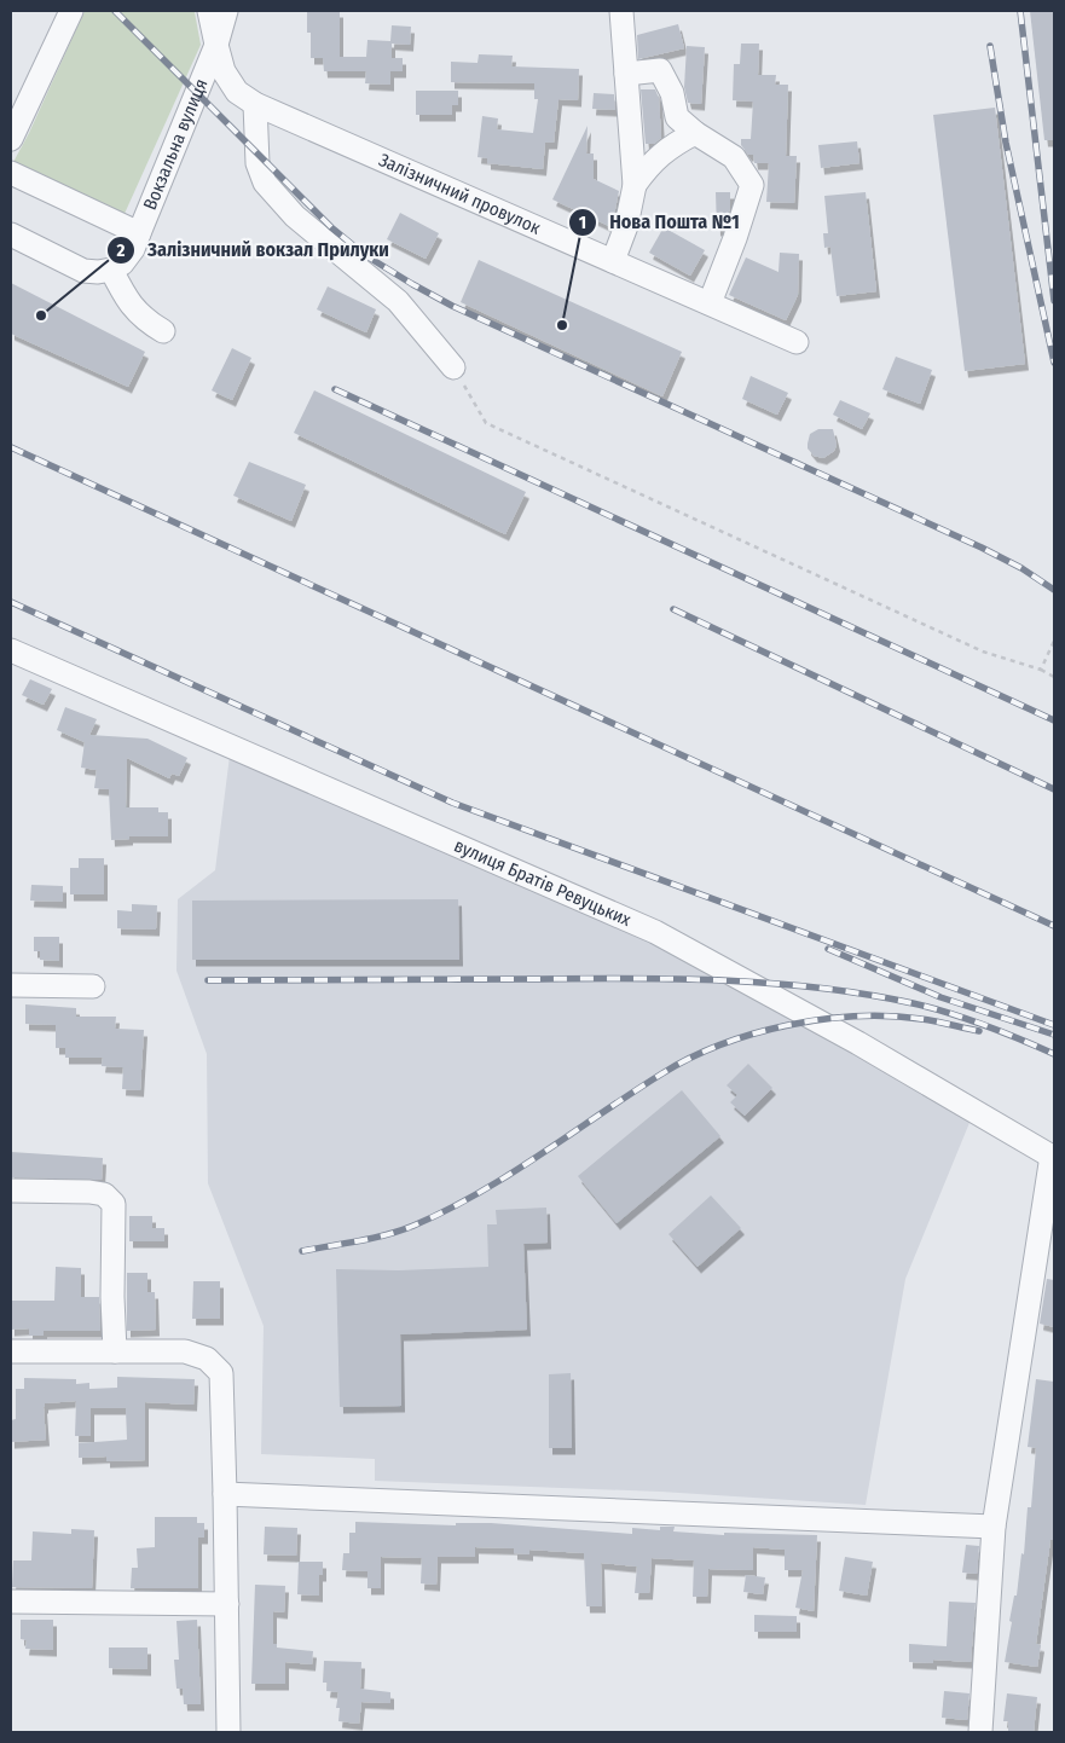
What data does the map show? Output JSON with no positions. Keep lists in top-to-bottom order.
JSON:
{
  "streets": {
    "street": ["Вокзальна вулиця", "Залізничний провулок", "вулиця Братів Ревуцьких"]
  },
  "crossings": [
    ["Вокзальна вулиця", "Залізничний провулок"]
  ],
  "places": ["Залізничний вокзал Прилуки", "Нова Пошта №1"]
}
